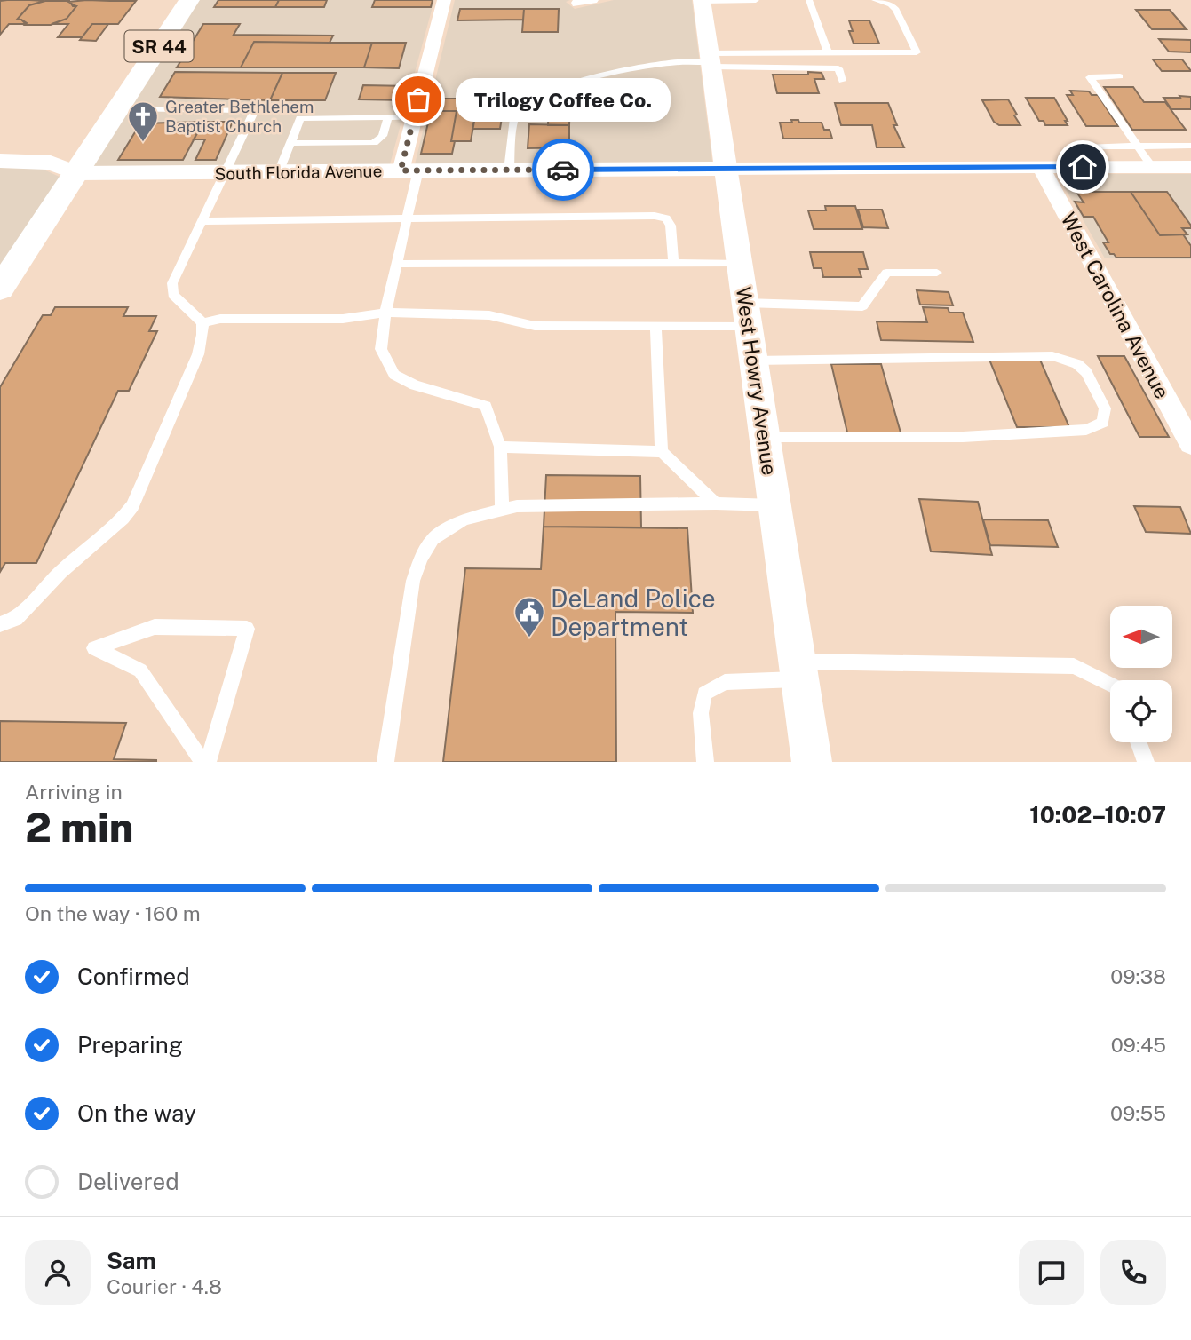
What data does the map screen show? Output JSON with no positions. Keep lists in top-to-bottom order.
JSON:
{
  "streets": {
    "main road": ["SR 44"],
    "street": ["South Florida Avenue", "West Carolina Avenue", "West Howry Avenue"]
  },
  "crossings": [
    ["SR 44", "South Florida Avenue"],
    ["South Florida Avenue", "West Carolina Avenue"],
    ["South Florida Avenue", "West Howry Avenue"]
  ],
  "places": {
    "other": ["Trilogy Coffee Co."],
    "church": ["Greater Bethlehem Baptist Church"],
    "public building": ["DeLand Police Department"]
  },
  "north": "left",
  "page": {
    "bubble": "Trilogy Coffee Co.",
    "heading": ["2 min", "Arriving in", "10:02–10:07"],
    "panel": ["Sam", "Courier · 4.8"],
    "bar": "On the way · 160 m",
    "list": [
      ["Confirmed", "09:38"],
      ["Preparing", "09:45"],
      ["On the way", "09:55"],
      "Delivered"
    ]
  }
}
